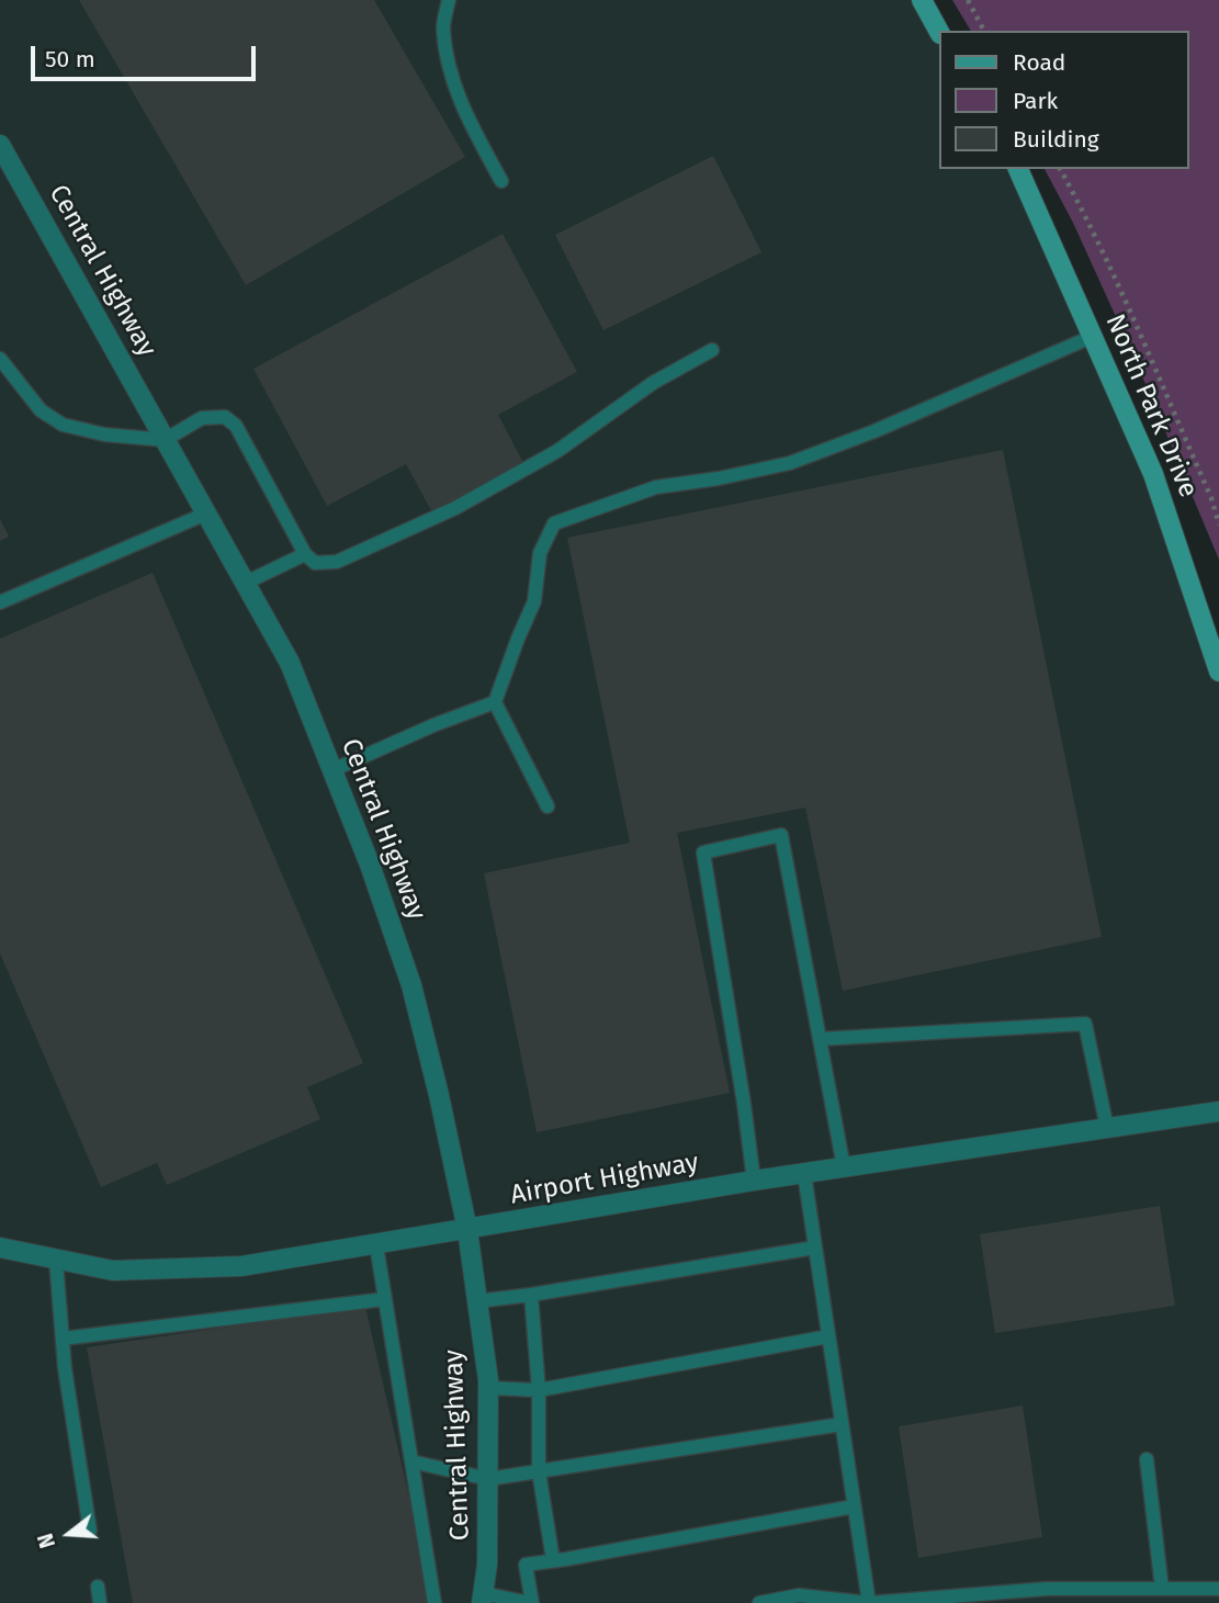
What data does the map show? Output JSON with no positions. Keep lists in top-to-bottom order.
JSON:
{
  "streets": {
    "street": ["Central Highway", "North Park Drive", "Airport Highway"]
  },
  "crossings": [
    ["Central Highway", "Airport Highway"]
  ],
  "legend": ["Road", "Park", "Building"],
  "scale_bar": "50 m",
  "north": "left"
}
